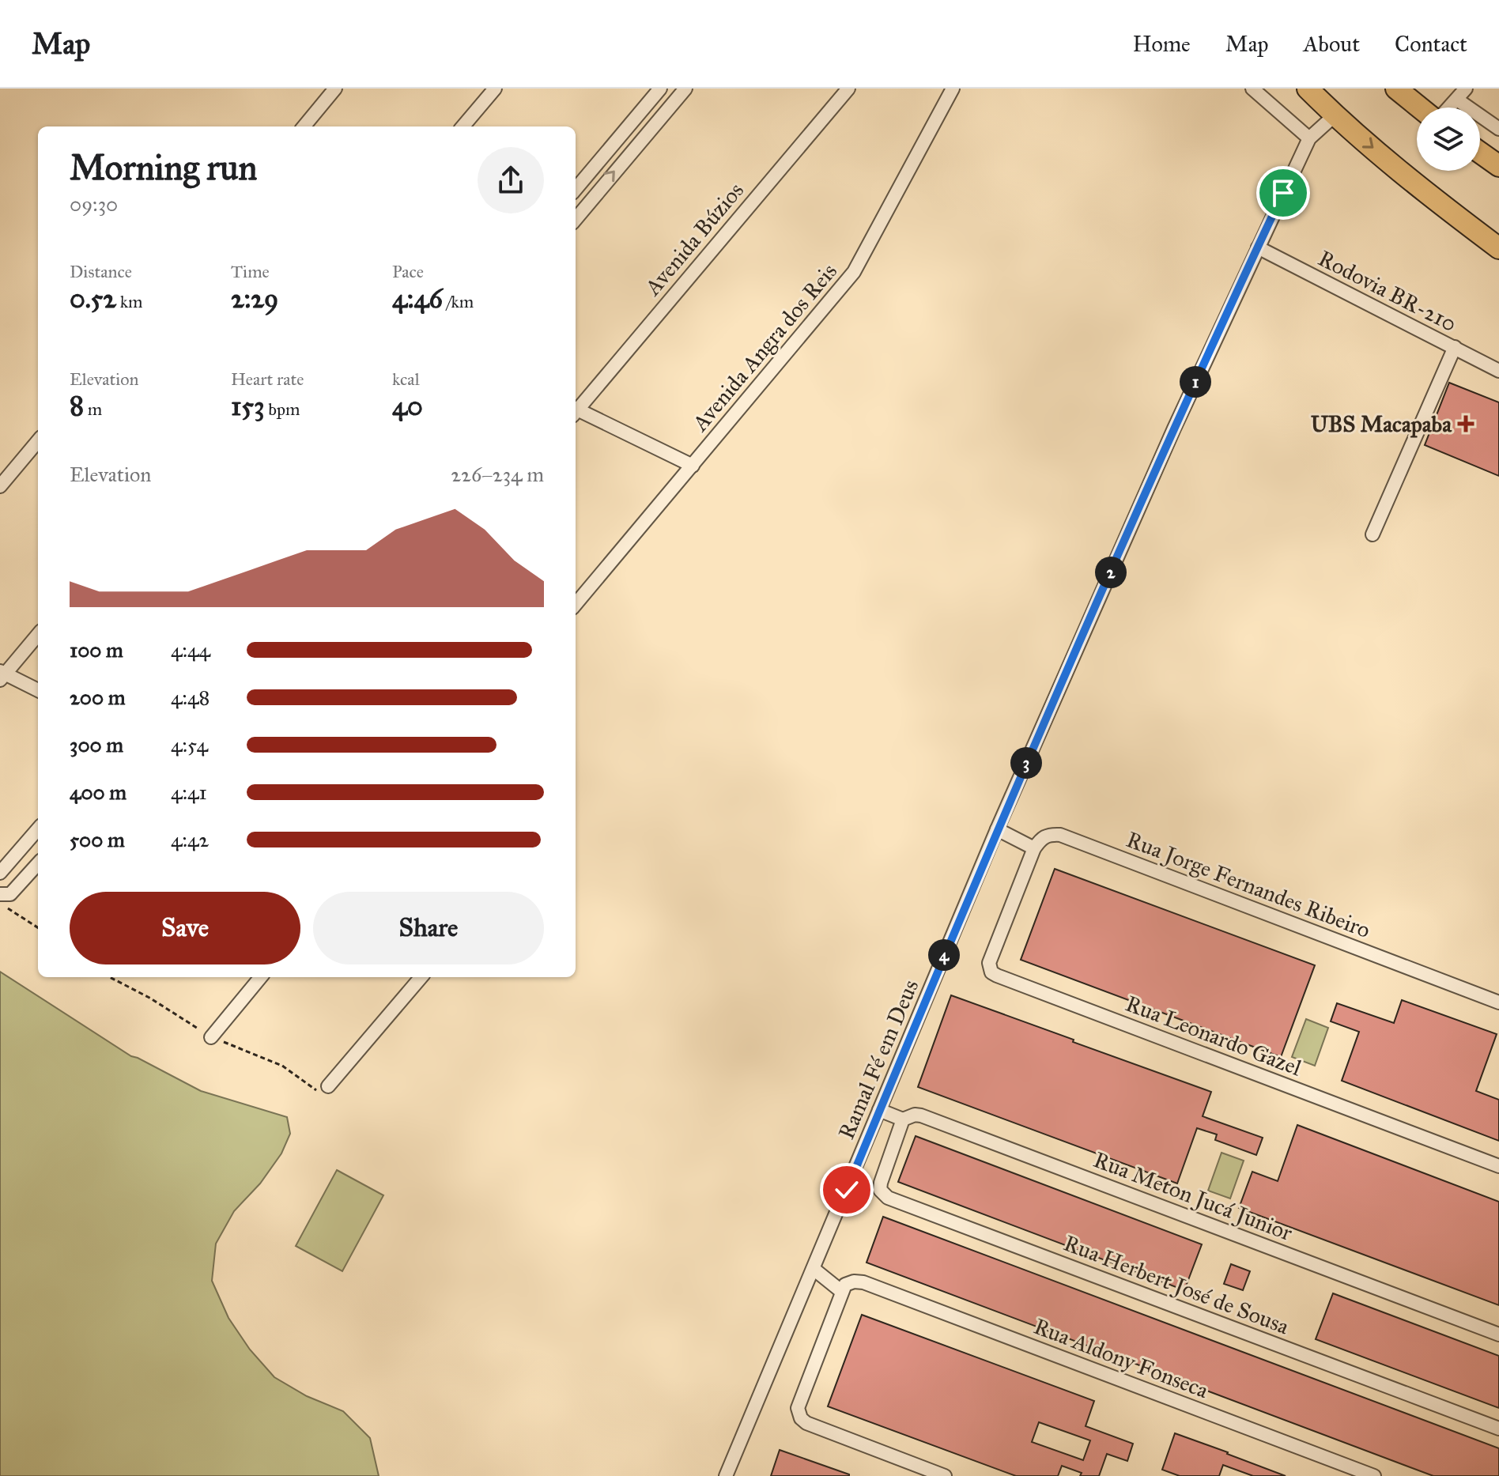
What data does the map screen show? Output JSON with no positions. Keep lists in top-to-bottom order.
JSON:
{
  "streets": {
    "street": [
      "Avenida Búzios",
      "Rodovia BR-210",
      "Avenida Angra dos Reis",
      "Rua Jorge Fernandes Ribeiro",
      "Rua Leonardo Gazel",
      "Ramal Fé em Deus",
      "Rua Meton Jucá Junior",
      "Rua Herbert José de Sousa",
      "Rua Aldony Fonseca"
    ]
  },
  "crossings": [
    ["Rodovia BR-210", "Ramal Fé em Deus"],
    ["Rua Jorge Fernandes Ribeiro", "Rua Leonardo Gazel"],
    ["Rua Meton Jucá Junior", "Rua Herbert José de Sousa"]
  ],
  "places": {
    "health": ["UBS Macapaba"]
  },
  "page": {
    "header": "Map",
    "nav": [
      "Home",
      "Map",
      "About",
      "Contact"
    ],
    "heading": ["Morning run", "09:30"],
    "stats": [
      ["Distance", "0.52 km"],
      ["Time", "2:29"],
      ["Pace", "4:46 /km"],
      ["Elevation", "8 m"],
      ["Heart rate", "153 bpm"],
      ["kcal", "40"]
    ],
    "pins": [
      "1",
      "2",
      "3",
      "4"
    ],
    "chart": ["Elevation", "226–234 m"],
    "list": [
      {
        "name": "100 m",
        "note": "4:44"
      },
      {
        "name": "200 m",
        "note": "4:48"
      },
      {
        "name": "300 m",
        "note": "4:54"
      },
      {
        "name": "400 m",
        "note": "4:41"
      },
      {
        "name": "500 m",
        "note": "4:42"
      }
    ],
    "buttons": ["Save", "Share"]
  }
}
